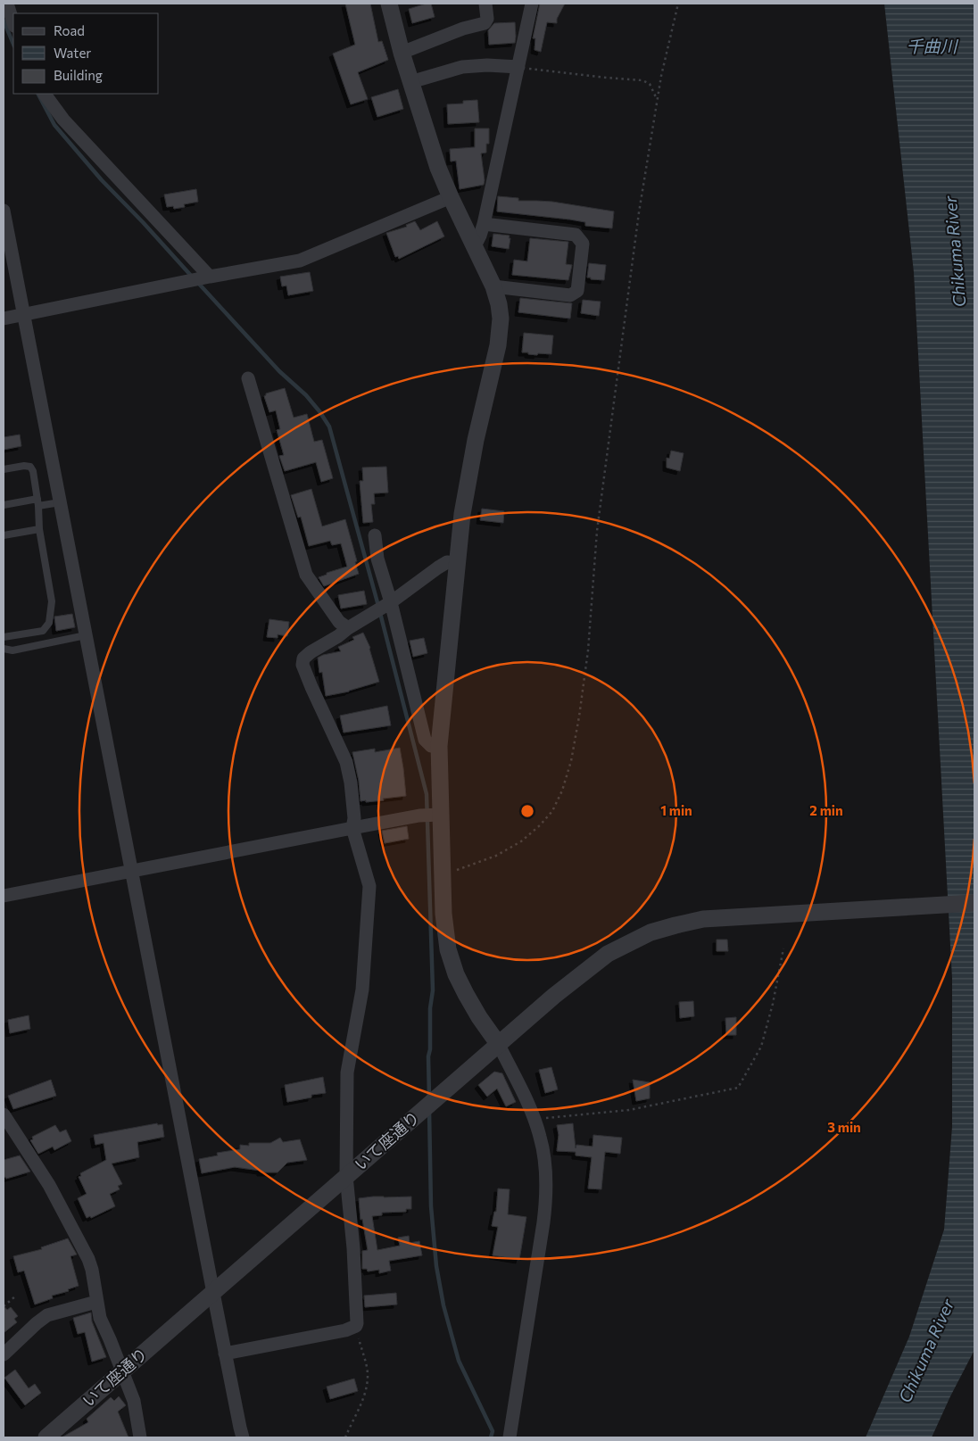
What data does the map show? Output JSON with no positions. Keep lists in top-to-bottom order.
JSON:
{
  "streets": {
    "street": ["いて座通り"]
  },
  "water": ["千曲川", "Chikuma River"],
  "legend": ["Road", "Water", "Building"],
  "rings": ["1 min", "2 min", "3 min"]
}
